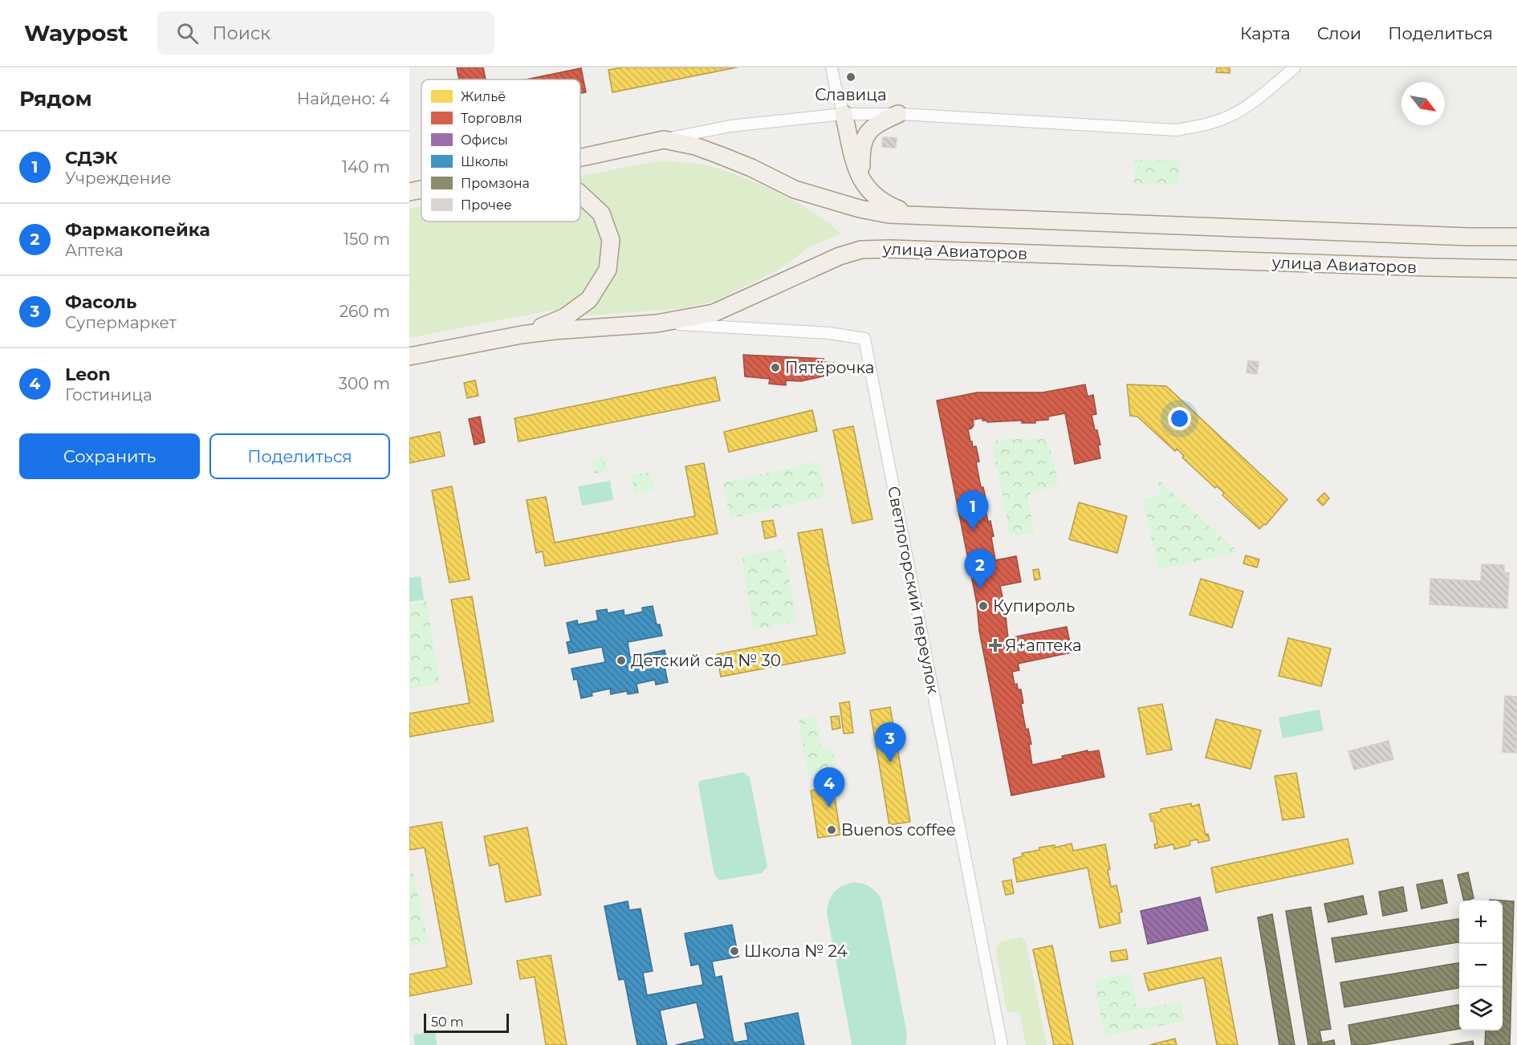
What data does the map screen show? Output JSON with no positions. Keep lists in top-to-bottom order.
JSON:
{
  "streets": {
    "main road": ["улица Авиаторов"],
    "street": ["Светлогорский переулок"]
  },
  "crossings": [
    ["улица Авиаторов", "Светлогорский переулок"]
  ],
  "places": {
    "other": [
      "Славица",
      "Пятёрочка",
      "Купироль",
      "Детский сад № 30",
      "Buenos coffee",
      "Школа № 24"
    ],
    "health": ["Я+аптека"]
  },
  "legend": [
    "Жильё",
    "Торговля",
    "Офисы",
    "Школы",
    "Промзона",
    "Прочее"
  ],
  "scale_bar": "50 m",
  "north": "bottom right",
  "page": {
    "header": "Waypost",
    "search": "Поиск",
    "nav": ["Карта", "Слои", "Поделиться"],
    "heading": ["Рядом", "Найдено: 4"],
    "list": [
      {
        "mark": "1",
        "name": "СДЭК",
        "note": "Учреждение",
        "value": "140 m"
      },
      {
        "mark": "2",
        "name": "Фармакопейка",
        "note": "Аптека",
        "value": "150 m"
      },
      {
        "mark": "3",
        "name": "Фасоль",
        "note": "Супермаркет",
        "value": "260 m"
      },
      {
        "mark": "4",
        "name": "Leon",
        "note": "Гостиница",
        "value": "300 m"
      }
    ],
    "buttons": ["Сохранить", "Поделиться"],
    "pins": [
      "1",
      "2",
      "3",
      "4"
    ],
    "map_buttons": ["+", "−"],
    "scale": "50 m"
  }
}
